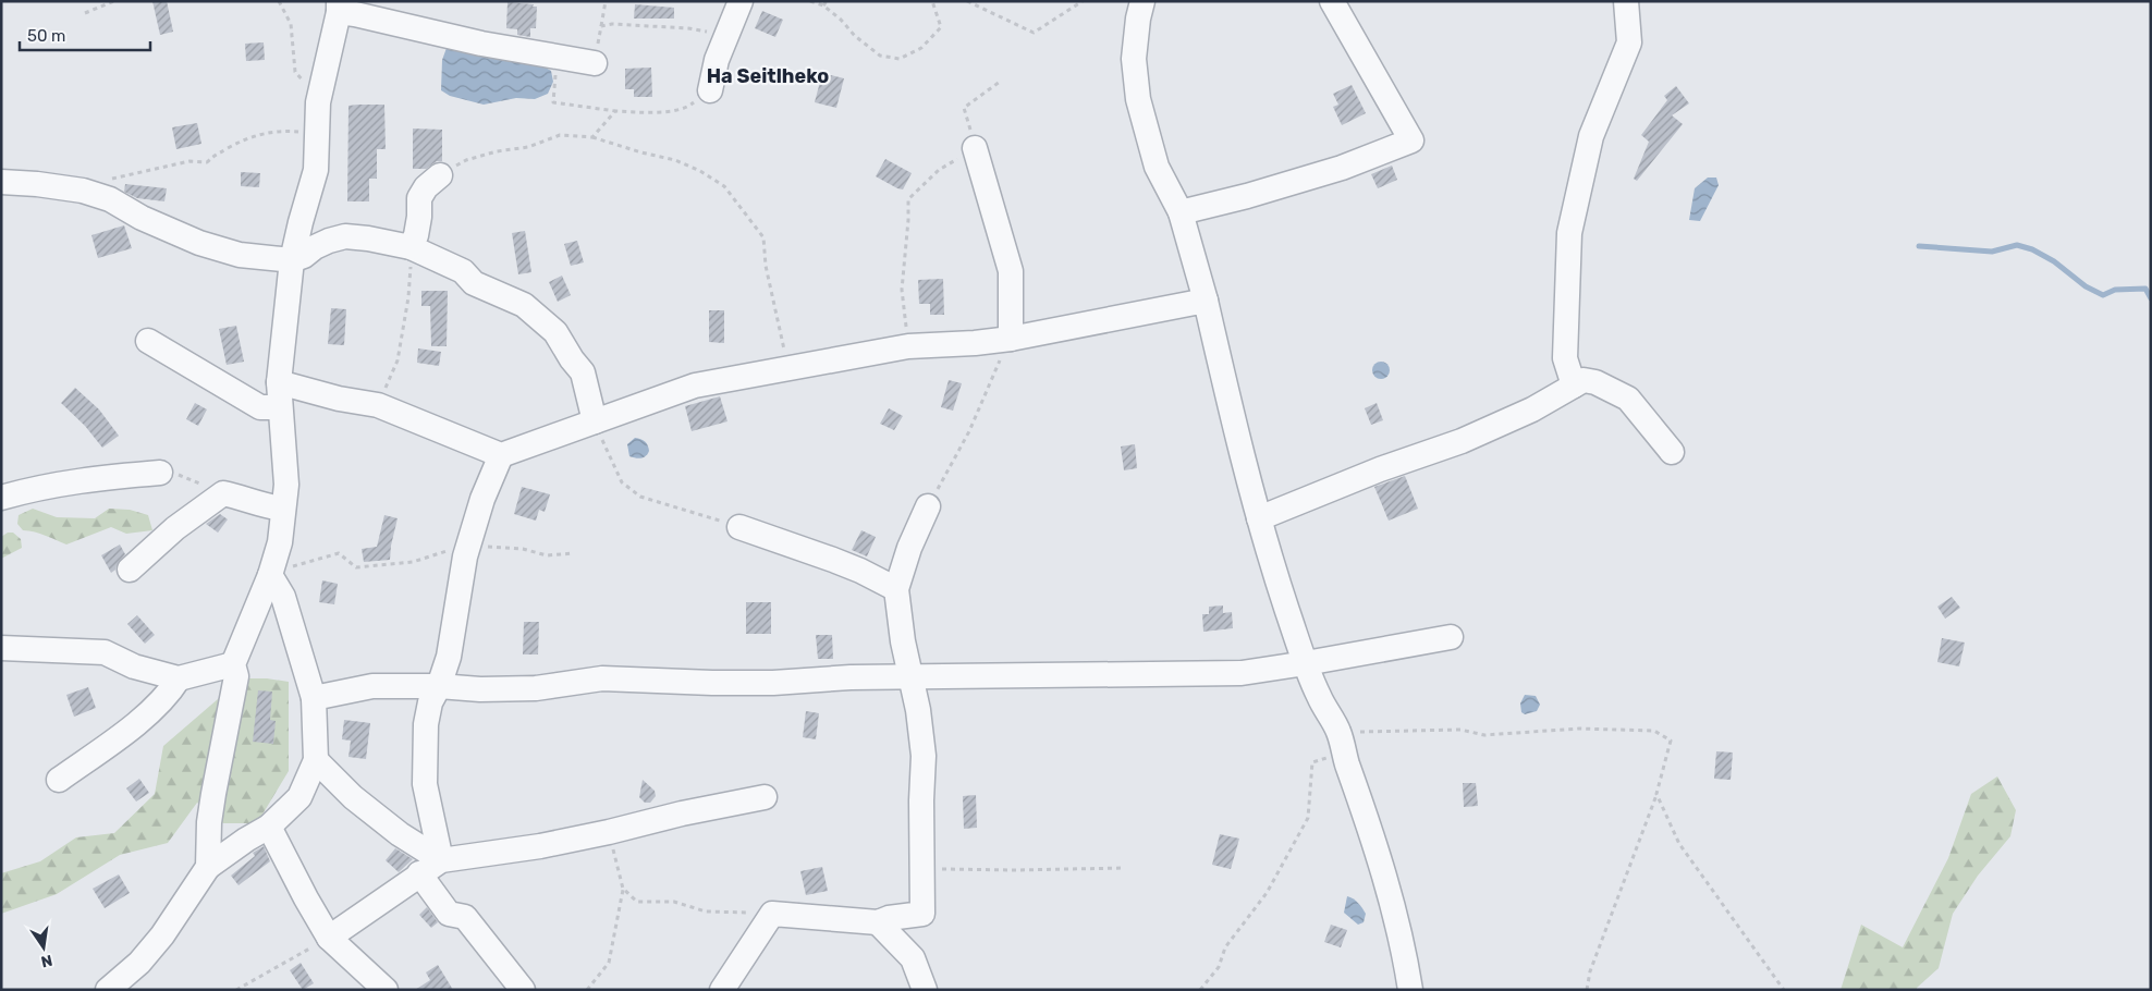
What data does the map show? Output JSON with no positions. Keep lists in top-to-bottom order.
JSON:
{
  "districts": ["Ha Seitlheko"],
  "scale_bar": "50 m",
  "north": "bottom"
}
